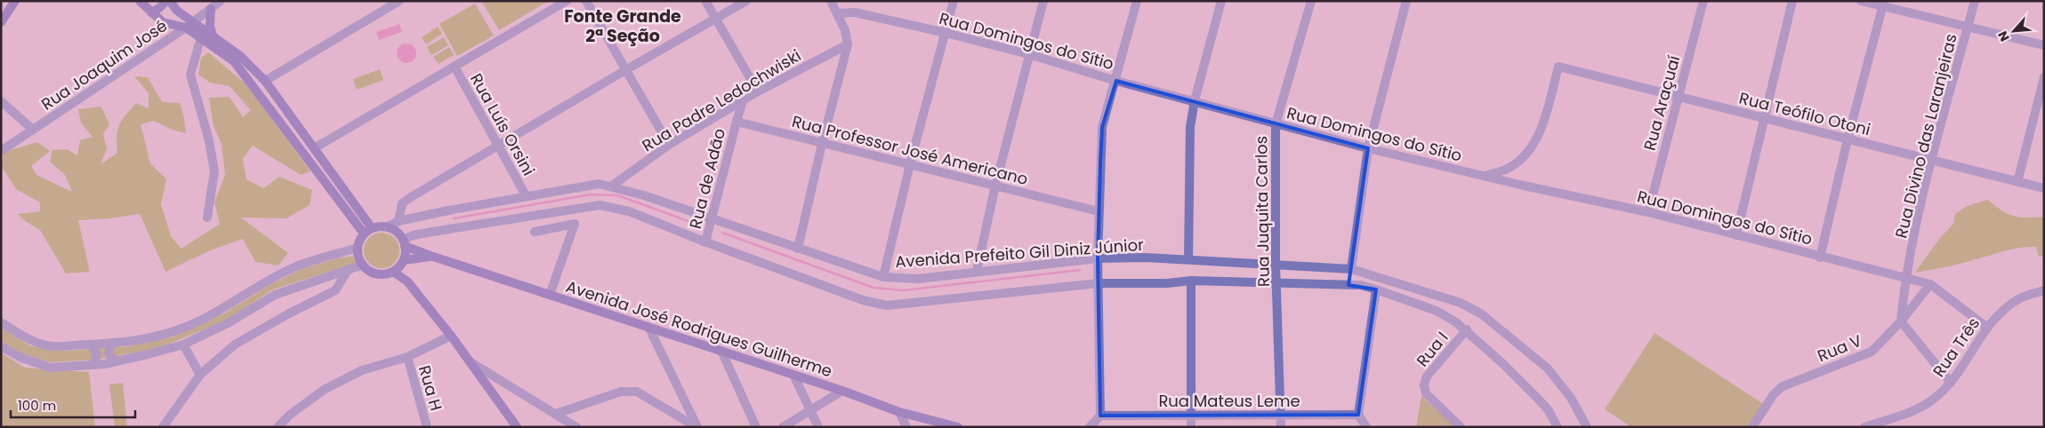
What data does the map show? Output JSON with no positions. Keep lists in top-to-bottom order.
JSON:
{
  "streets": {
    "main road": ["Avenida José Rodrigues Guilherme"],
    "street": [
      "Rua Domingos do Sítio",
      "Rua Joaquim José",
      "Rua Padre Ledochwiski",
      "Rua Araçuaí",
      "Rua Teófilo Otoni",
      "Rua Luís Orsini",
      "Rua Divino das Laranjeiras",
      "Rua Professor José Americano",
      "Rua de Adão",
      "Rua Juquita Carlos",
      "Avenida Prefeito Gil Diniz Júnior",
      "Rua Três",
      "Rua V",
      "Rua I",
      "Rua H",
      "Rua Mateus Leme"
    ]
  },
  "crossings": [
    ["Rua Domingos do Sítio", "Rua Araçuaí"],
    ["Rua Domingos do Sítio", "Rua Teófilo Otoni"],
    ["Rua Domingos do Sítio", "Rua Divino das Laranjeiras"],
    ["Rua Domingos do Sítio", "Rua Juquita Carlos"],
    ["Rua Domingos do Sítio", "Rua V"],
    ["Rua Padre Ledochwiski", "Avenida Prefeito Gil Diniz Júnior"],
    ["Rua Araçuaí", "Rua Teófilo Otoni"],
    ["Rua Teófilo Otoni", "Rua Divino das Laranjeiras"],
    ["Rua Luís Orsini", "Avenida Prefeito Gil Diniz Júnior"],
    ["Rua Divino das Laranjeiras", "Rua V"],
    ["Rua Professor José Americano", "Rua de Adão"],
    ["Rua de Adão", "Avenida Prefeito Gil Diniz Júnior"],
    ["Rua Juquita Carlos", "Avenida Prefeito Gil Diniz Júnior"],
    ["Rua Juquita Carlos", "Rua Mateus Leme"],
    ["Avenida Prefeito Gil Diniz Júnior", "Avenida José Rodrigues Guilherme"]
  ],
  "districts": ["Fonte Grande 2ª Seção"],
  "scale_bar": "100 m",
  "north": "bottom left"
}
